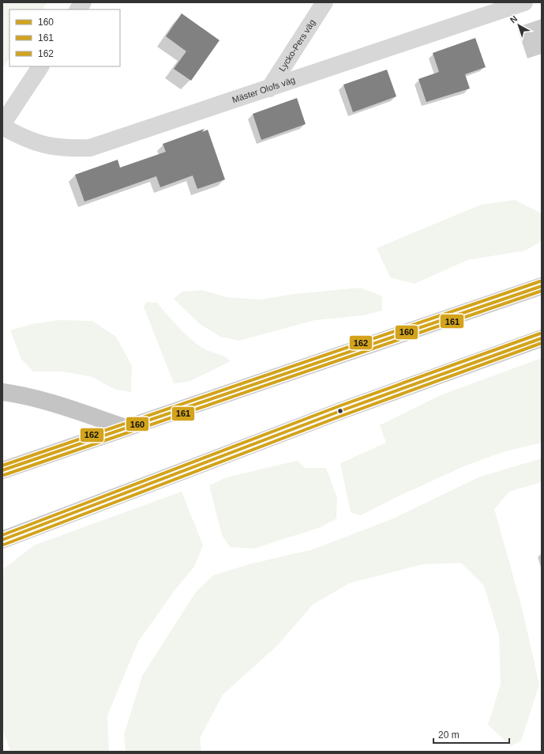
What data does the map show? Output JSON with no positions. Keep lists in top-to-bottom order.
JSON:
{
  "streets": {
    "street": ["Lycko-Pers väg", "Mäster Olofs väg"]
  },
  "crossings": [
    ["Lycko-Pers väg", "Mäster Olofs väg"]
  ],
  "lines": ["transit line 162", "transit line 160", "transit line 161"],
  "legend": ["160", "161", "162"],
  "scale_bar": "20 m",
  "north": "top left"
}
